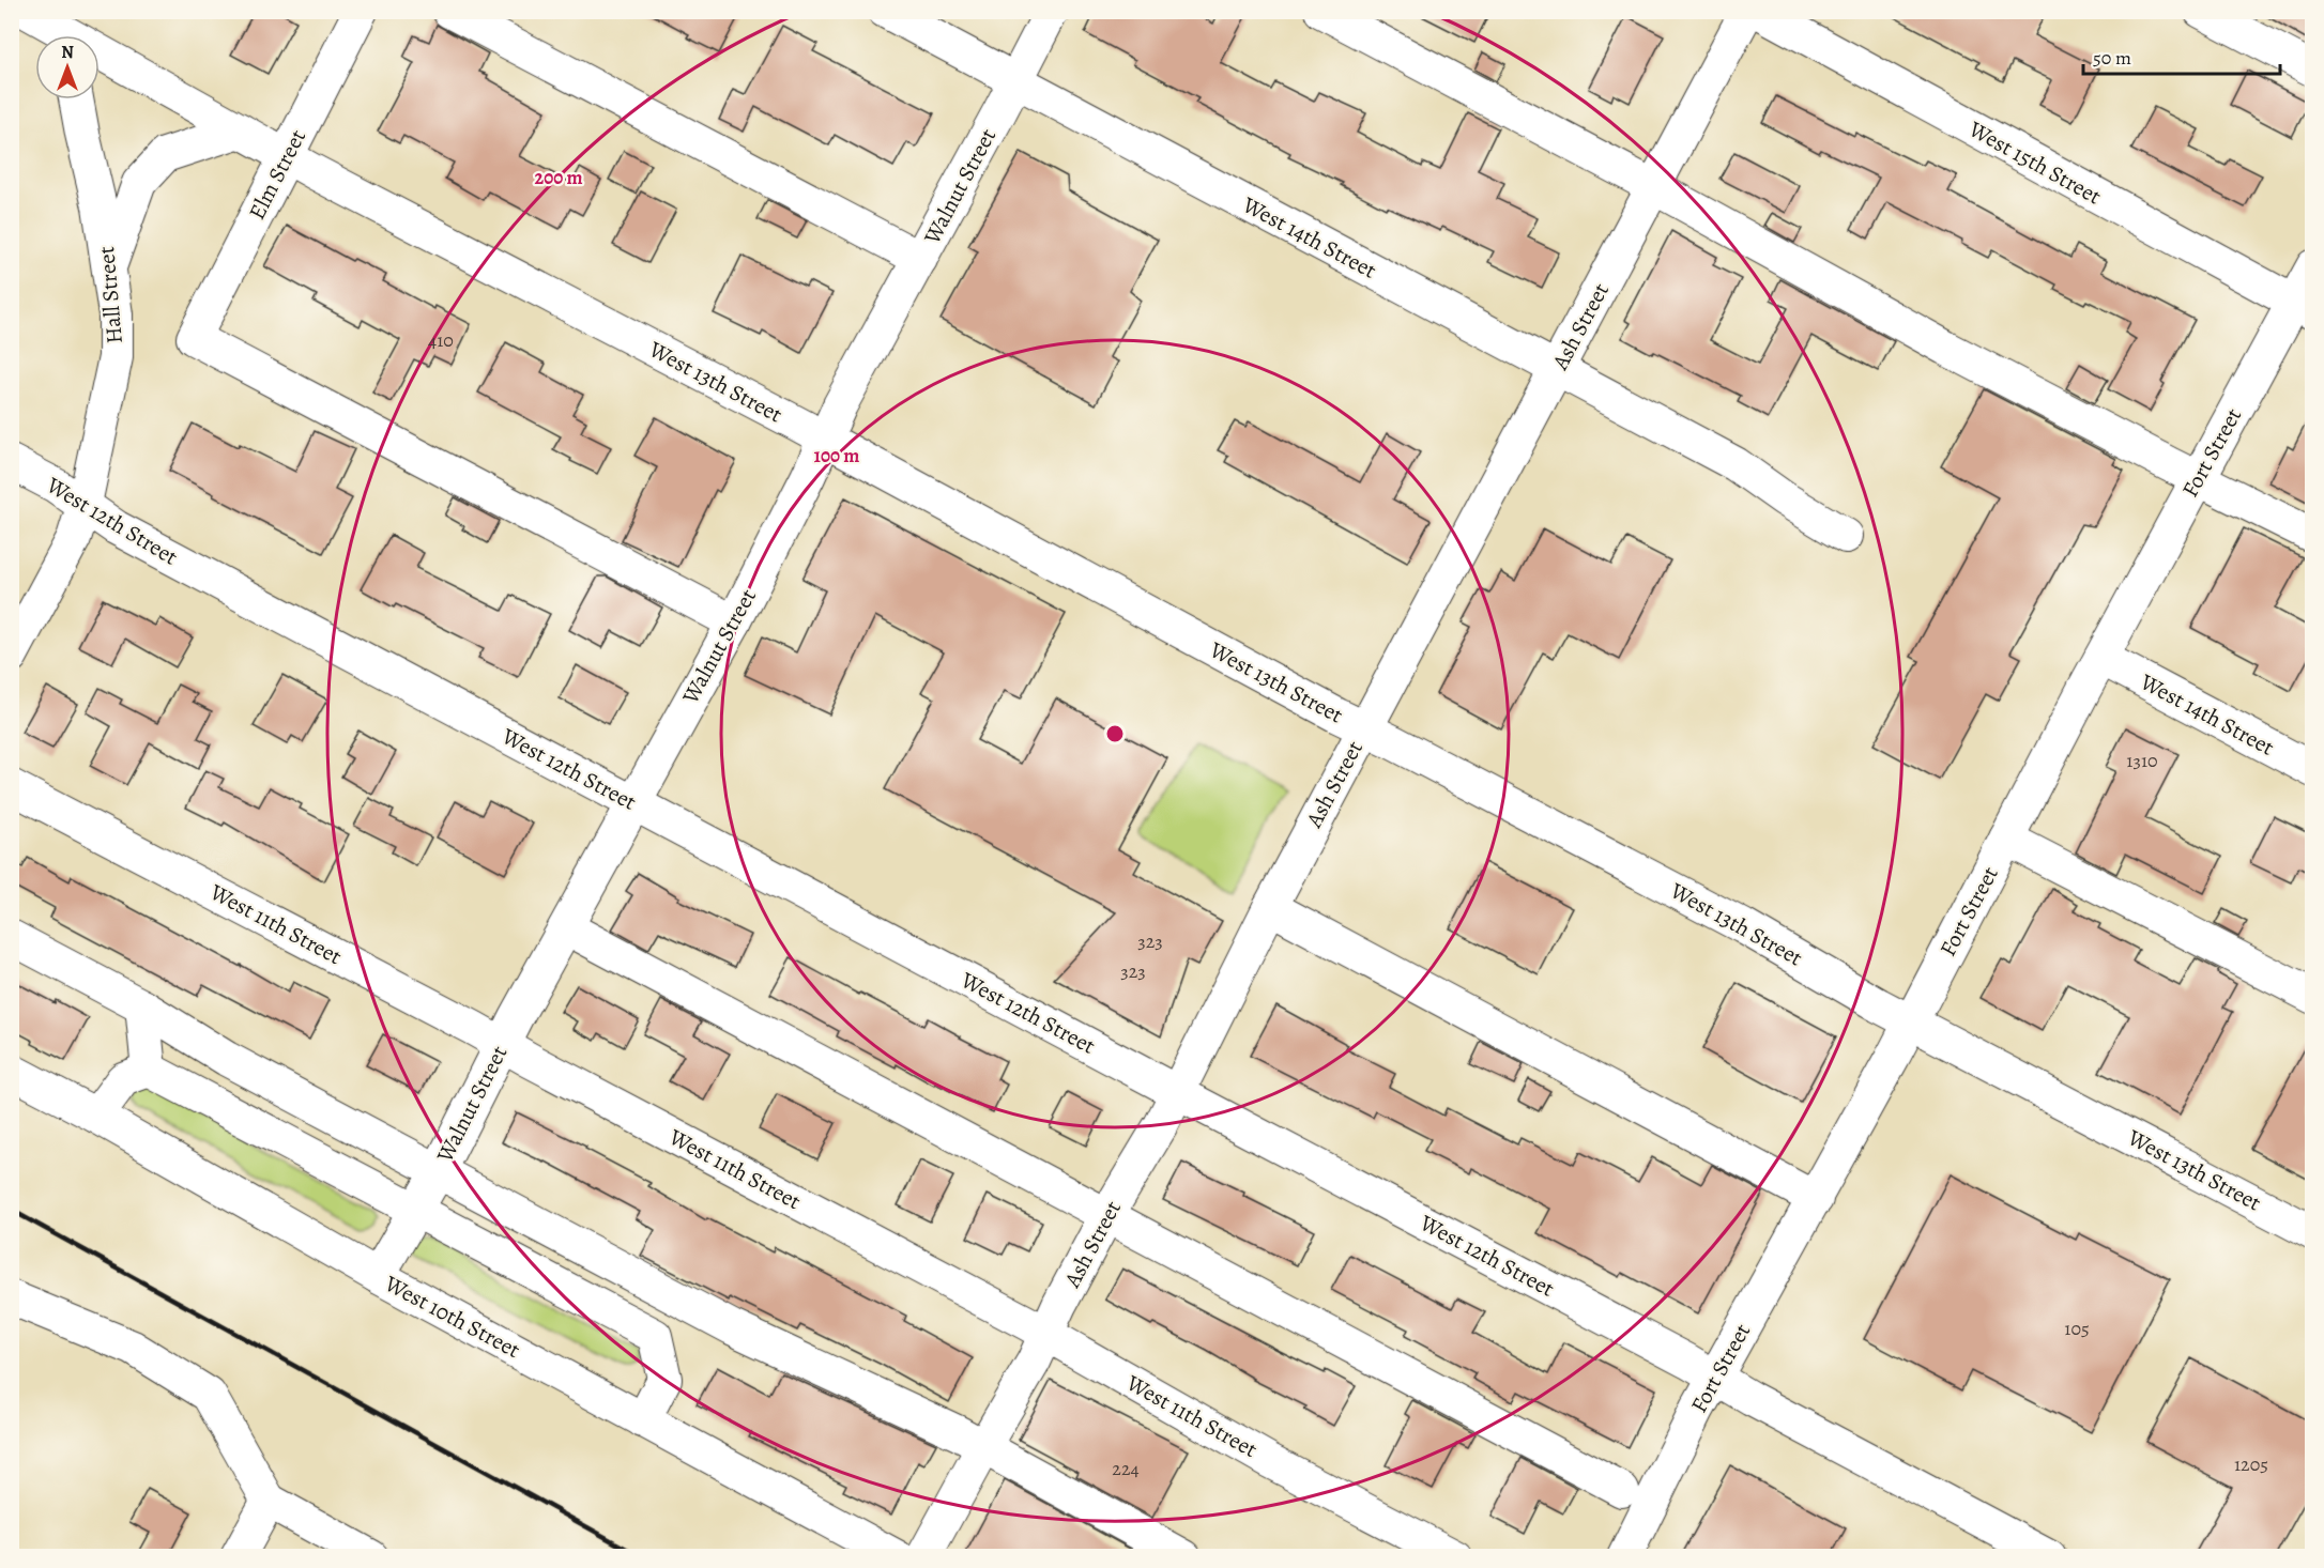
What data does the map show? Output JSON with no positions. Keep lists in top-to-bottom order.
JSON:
{
  "streets": {
    "street": [
      "West 15th Street",
      "Elm Street",
      "Walnut Street",
      "West 14th Street",
      "Hall Street",
      "Ash Street",
      "West 13th Street",
      "Fort Street",
      "West 12th Street",
      "West 11th Street",
      "West 10th Street"
    ]
  },
  "crossings": [
    ["West 15th Street", "Fort Street"],
    ["Elm Street", "Walnut Street"],
    ["Elm Street", "West 13th Street"],
    ["Walnut Street", "West 14th Street"],
    ["Walnut Street", "West 13th Street"],
    ["Walnut Street", "West 12th Street"],
    ["Walnut Street", "West 11th Street"],
    ["Walnut Street", "West 10th Street"],
    ["West 14th Street", "Ash Street"],
    ["West 14th Street", "Fort Street"],
    ["Hall Street", "West 12th Street"],
    ["Ash Street", "West 13th Street"],
    ["Ash Street", "West 12th Street"],
    ["Ash Street", "West 11th Street"],
    ["West 13th Street", "Fort Street"],
    ["Fort Street", "West 12th Street"]
  ],
  "house_numbers": [
    "410",
    "1310",
    "323",
    "323",
    "105",
    "1205",
    "224"
  ],
  "scale_bar": "50 m",
  "north": "top",
  "rings": ["200 m", "100 m"]
}
